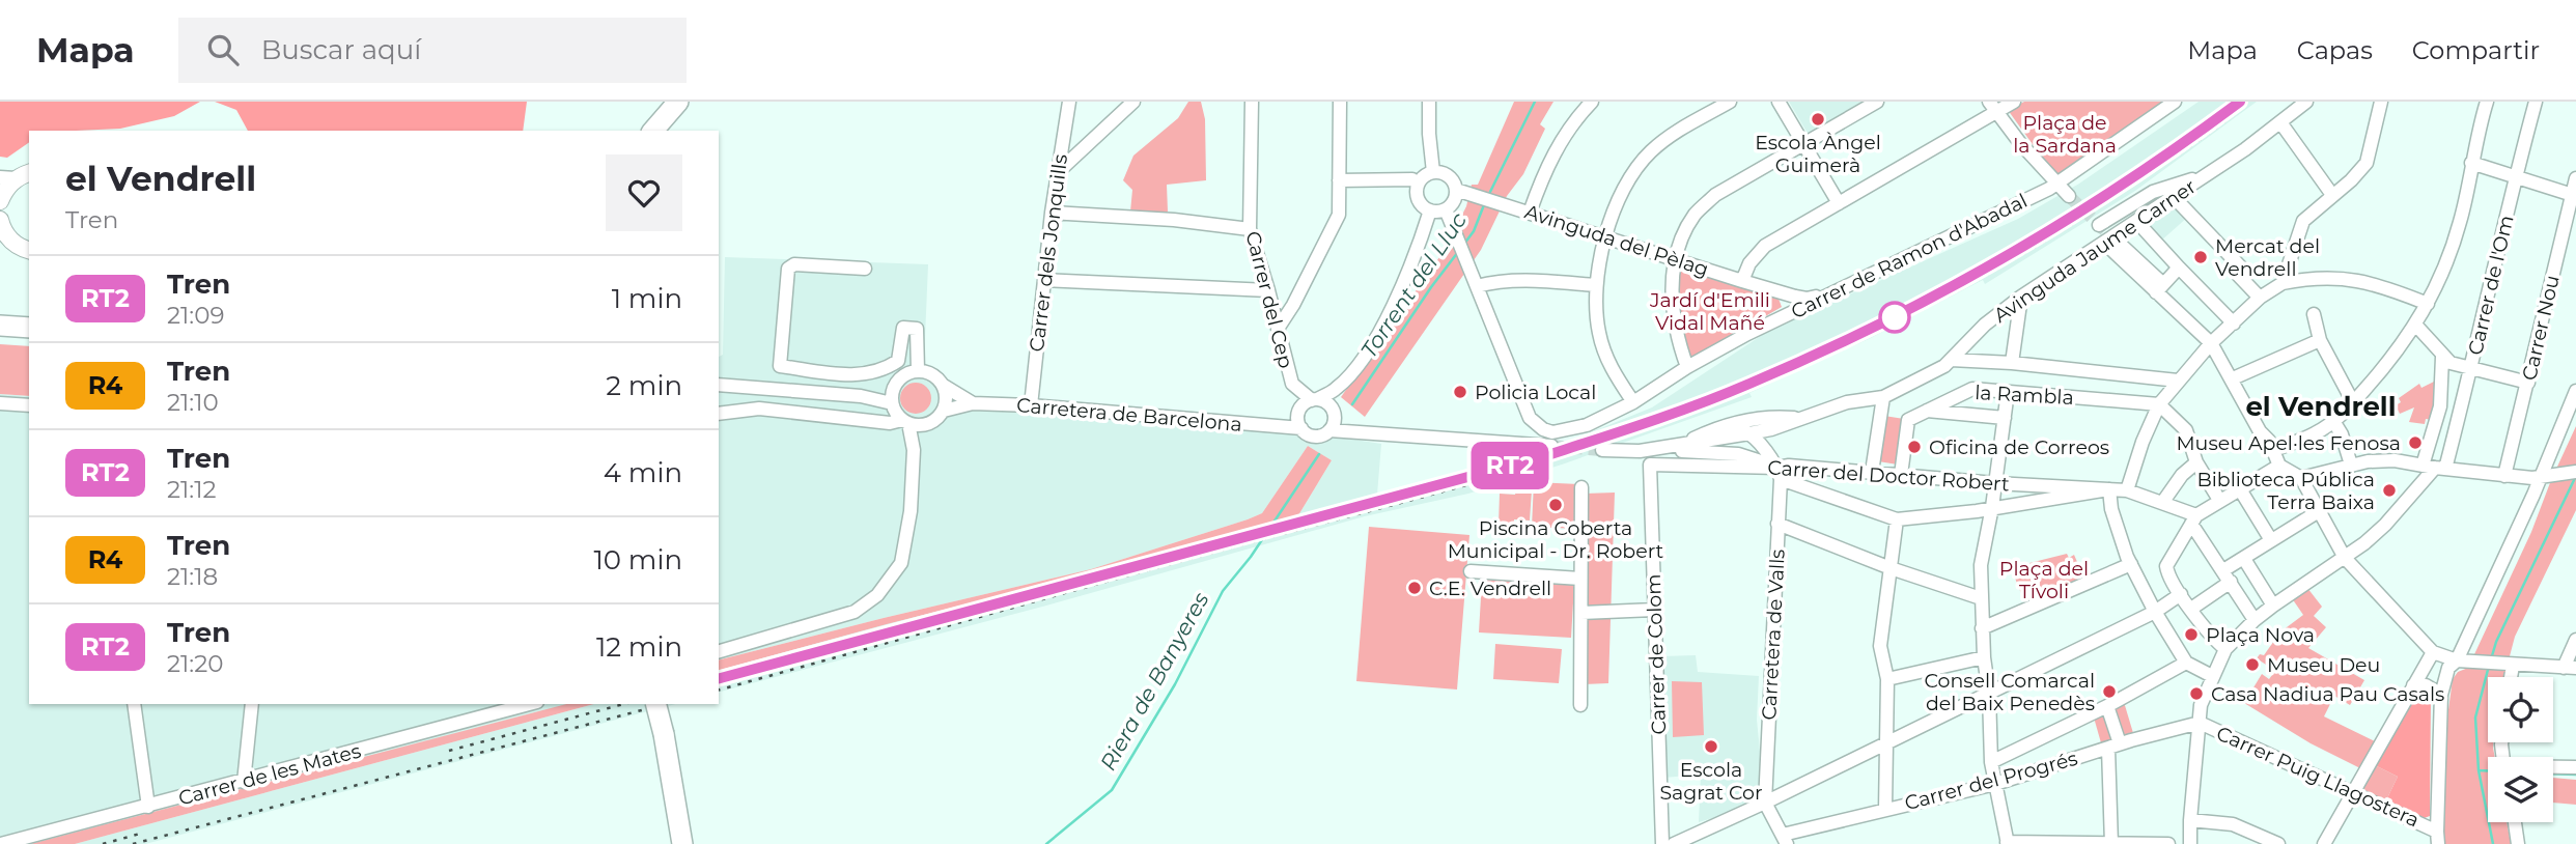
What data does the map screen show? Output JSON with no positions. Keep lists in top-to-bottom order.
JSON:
{
  "streets": {
    "street": [
      "Avinguda del Pèlag",
      "Avinguda Jaume Carner",
      "Carrer dels Jonquills",
      "Carrer de Ramon d'Abadal",
      "Carrer de l'Om",
      "Carrer del Cep",
      "Carrer Nou",
      "la Rambla",
      "Carretera de Barcelona",
      "Carrer del Doctor Robert",
      "Carretera de Valls",
      "Carrer de Colom",
      "Carrer de les Mates",
      "Carrer Puig Llagostera",
      "Carrer del Progrés"
    ]
  },
  "crossings": [
    ["Avinguda del Pèlag", "Carrer de Ramon d'Abadal"],
    ["Avinguda Jaume Carner", "la Rambla"],
    ["Carrer dels Jonquills", "Carretera de Barcelona"],
    ["Carrer del Cep", "Carretera de Barcelona"],
    ["la Rambla", "Carrer del Doctor Robert"],
    ["Carrer del Doctor Robert", "Carretera de Valls"],
    ["Carrer del Doctor Robert", "Carrer de Colom"],
    ["Carrer Puig Llagostera", "Carrer del Progrés"]
  ],
  "districts": ["el Vendrell"],
  "water": ["Torrent del Lluc", "Riera de Banyeres"],
  "parks": ["Plaça de la Sardana", "Jardí d'Emili Vidal Mañé", "Plaça del Tívoli"],
  "places": [
    "Escola Àngel Guimerà",
    "Mercat del Vendrell",
    "Policia Local",
    "Museu Apel·les Fenosa",
    "Oficina de Correos",
    "Biblioteca Pública Terra Baixa",
    "Piscina Coberta Municipal - Dr. Robert",
    "C.E. Vendrell",
    "Plaça Nova",
    "Museu Deu",
    "Consell Comarcal del Baix Penedès",
    "Casa Nadiua Pau Casals",
    "Escola Sagrat Cor"
  ],
  "page": {
    "header": "Mapa",
    "search": "Buscar aquí",
    "nav": ["Mapa", "Capas", "Compartir"],
    "on_map": "RT2",
    "heading": ["el Vendrell", "Tren"],
    "list": [
      {
        "mark": "RT2",
        "name": "Tren",
        "note": "21:09",
        "value": "1 min"
      },
      {
        "mark": "R4",
        "name": "Tren",
        "note": "21:10",
        "value": "2 min"
      },
      {
        "mark": "RT2",
        "name": "Tren",
        "note": "21:12",
        "value": "4 min"
      },
      {
        "mark": "R4",
        "name": "Tren",
        "note": "21:18",
        "value": "10 min"
      },
      {
        "mark": "RT2",
        "name": "Tren",
        "note": "21:20",
        "value": "12 min"
      }
    ]
  }
}
